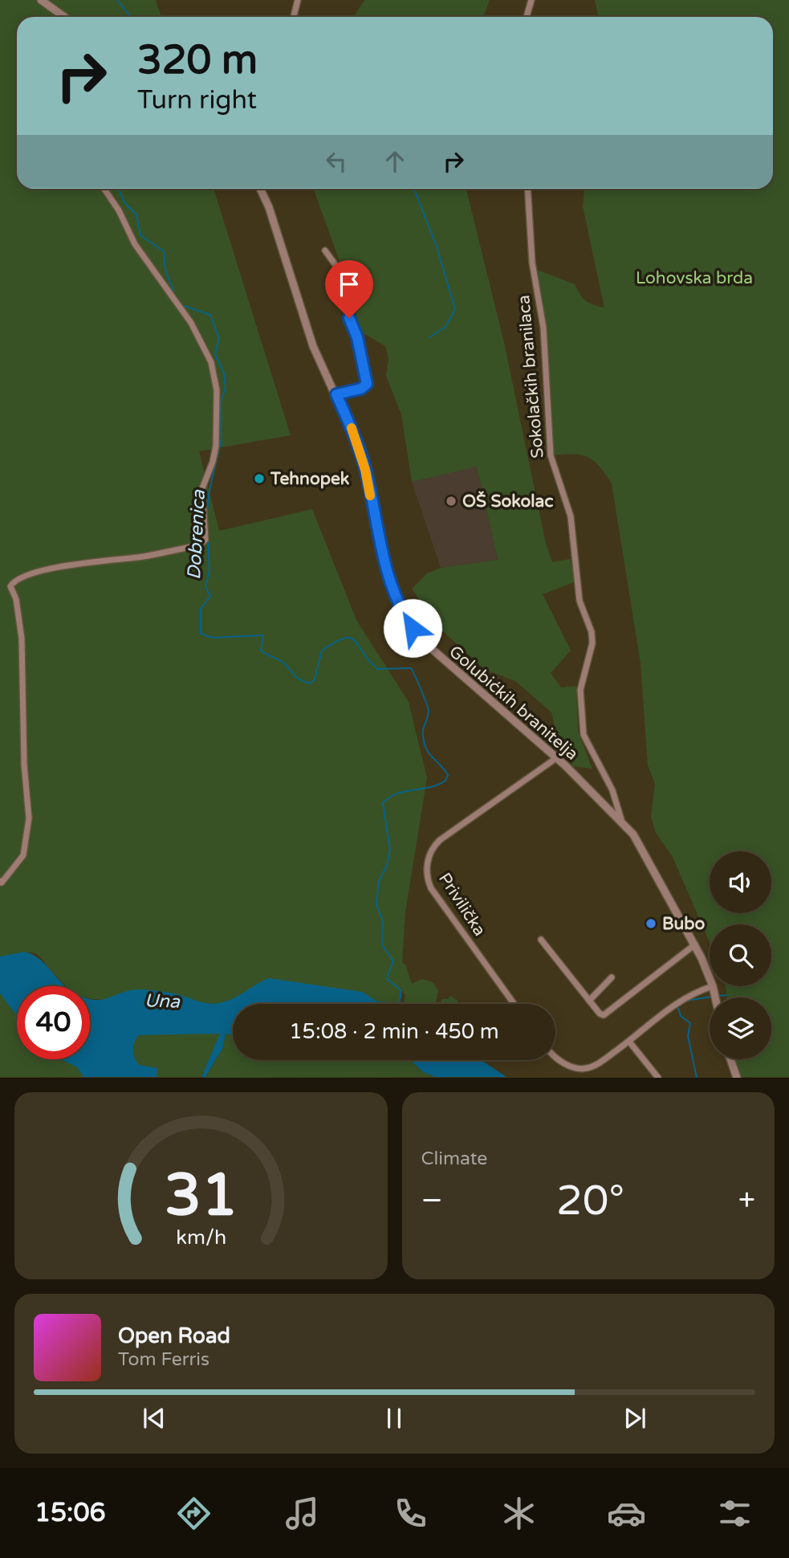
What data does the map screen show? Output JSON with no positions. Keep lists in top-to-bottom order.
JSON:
{
  "streets": {
    "street": ["Sokolačkih branilaca", "Golubićkih branitelja", "Privilička"]
  },
  "crossings": [
    ["Sokolačkih branilaca", "Golubićkih branitelja"],
    ["Golubićkih branitelja", "Privilička"]
  ],
  "water": ["Dobrenica", "Una"],
  "parks": ["Lohovska brda"],
  "places": ["Tehnopek", "OŠ Sokolac", "Bubo"],
  "page": {
    "turn": ["320 m", "Turn right"],
    "limit": "40",
    "trip": "15:08 · 2 min · 450 m",
    "tile": "Climate",
    "heat": ["−", "20°", "+"],
    "song": ["Open Road", "Tom Ferris"],
    "tabs": "15:06",
    "gauge": ["31", "km/h"]
  }
}
